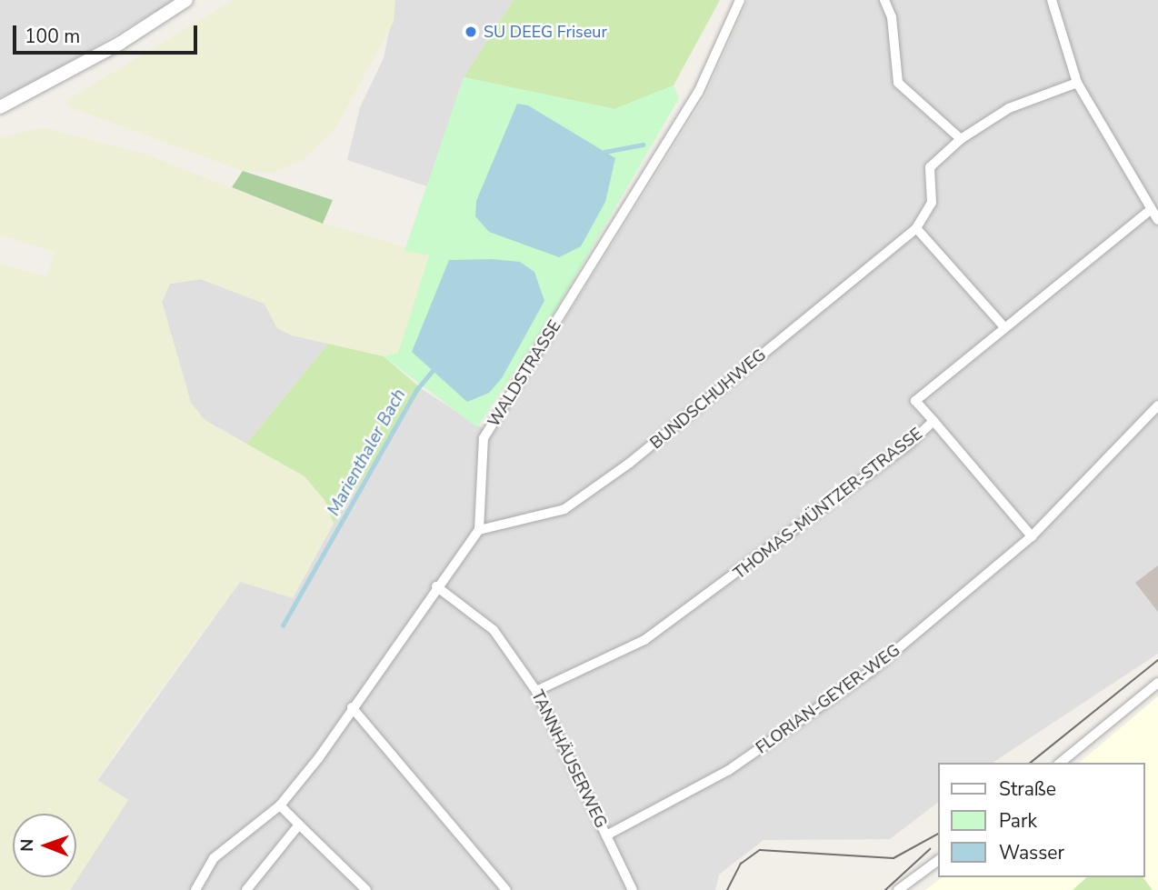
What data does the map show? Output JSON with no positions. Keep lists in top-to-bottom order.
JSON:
{
  "streets": {
    "street": [
      "WALDSTRASSE",
      "BUNDSCHUHWEG",
      "THOMAS-MÜNTZER-STRASSE",
      "FLORIAN-GEYER-WEG",
      "TANNHÄUSERWEG"
    ]
  },
  "crossings": [
    ["WALDSTRASSE", "BUNDSCHUHWEG"],
    ["THOMAS-MÜNTZER-STRASSE", "TANNHÄUSERWEG"],
    ["FLORIAN-GEYER-WEG", "TANNHÄUSERWEG"]
  ],
  "water": ["Marienthaler Bach"],
  "places": ["SU DEEG Friseur"],
  "legend": ["Straße", "Park", "Wasser"],
  "scale_bar": "100 m",
  "north": "left"
}
